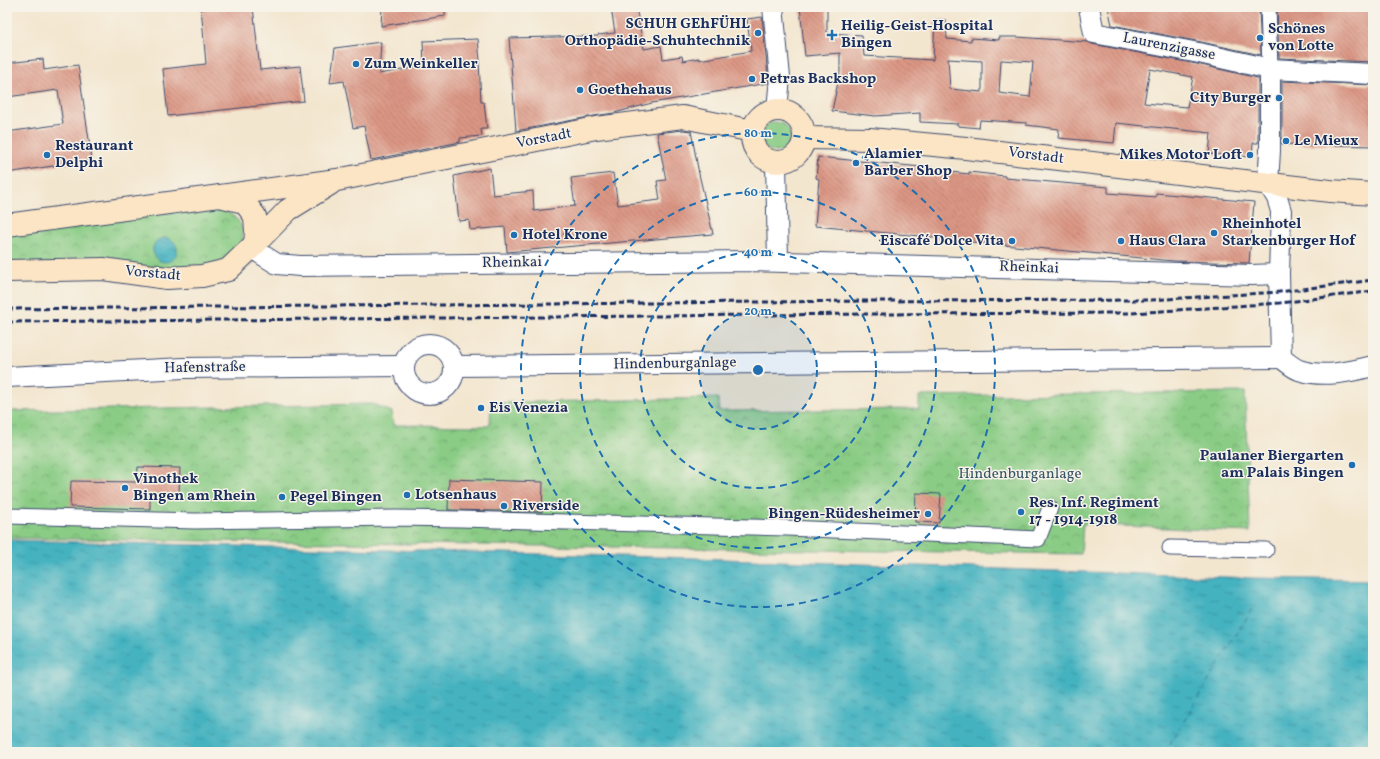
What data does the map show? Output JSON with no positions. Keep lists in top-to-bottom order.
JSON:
{
  "streets": {
    "main road": ["Vorstadt"],
    "street": [
      "Laurenzigasse",
      "Rheinkai",
      "Hindenburganlage",
      "Hafenstraße"
    ]
  },
  "crossings": [
    ["Vorstadt", "Rheinkai"],
    ["Hindenburganlage", "Hafenstraße"]
  ],
  "parks": ["Hindenburganlage"],
  "places": {
    "other": [
      "SCHUH GEhFÜHL Orthopädie-Schuhtechnik",
      "Schönes von Lotte",
      "Zum Weinkeller",
      "Petras Backshop",
      "Goethehaus",
      "City Burger",
      "Le Mieux",
      "Restaurant Delphi",
      "Mikes Motor Loft",
      "Alamier Barber Shop",
      "Rheinhotel Starkenburger Hof",
      "Hotel Krone",
      "Eiscafé Dolce Vita",
      "Haus Clara",
      "Eis Venezia",
      "Paulaner Biergarten am Palais Bingen",
      "Vinothek Bingen am Rhein",
      "Lotsenhaus",
      "Pegel Bingen",
      "Riverside",
      "Res. Inf. Regiment 17 - 1914-1918",
      "Bingen-Rüdesheimer"
    ],
    "health": ["Heilig-Geist-Hospital Bingen"]
  },
  "rings": [
    "80 m",
    "60 m",
    "40 m",
    "20 m"
  ]
}
